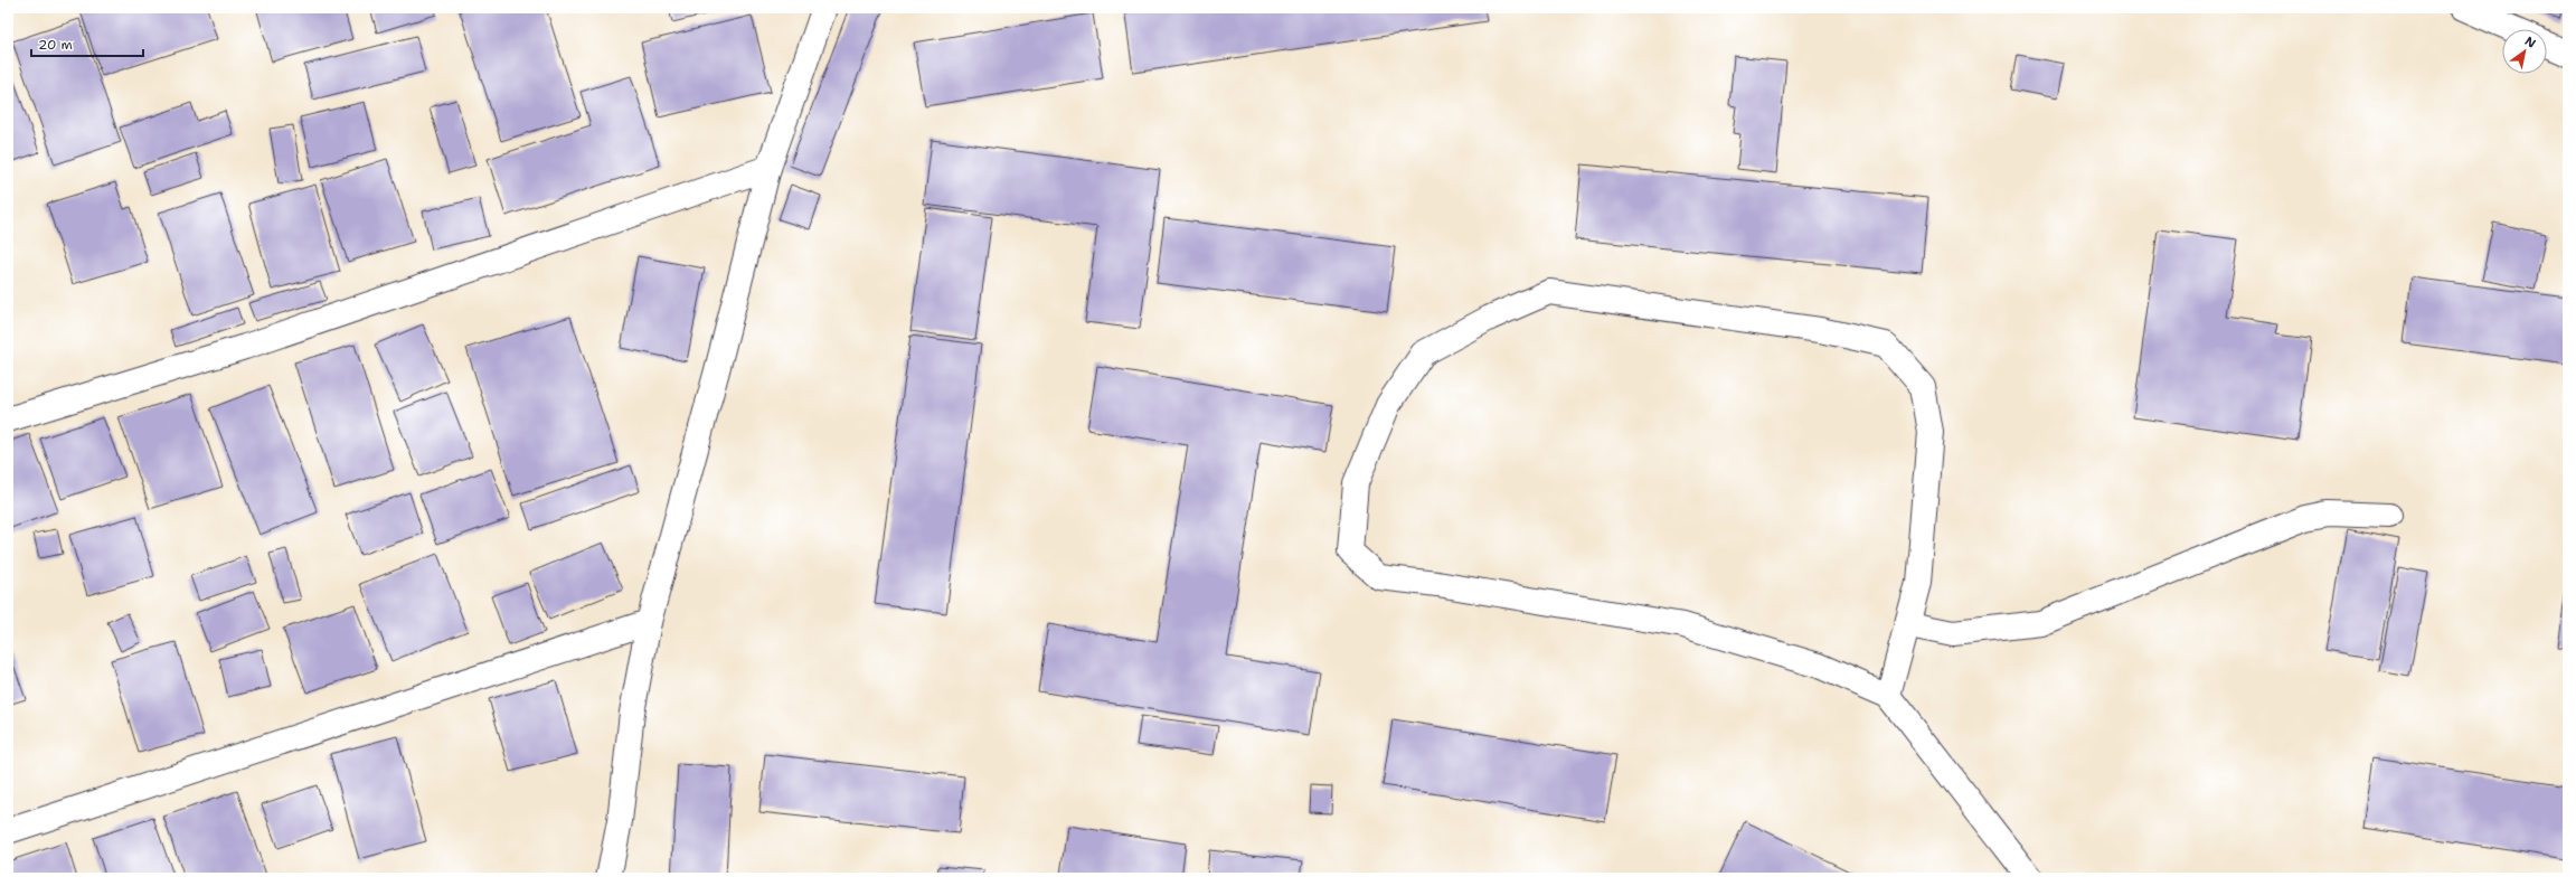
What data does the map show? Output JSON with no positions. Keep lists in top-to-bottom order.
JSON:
{
  "scale_bar": "20 m",
  "north": "top right"
}
